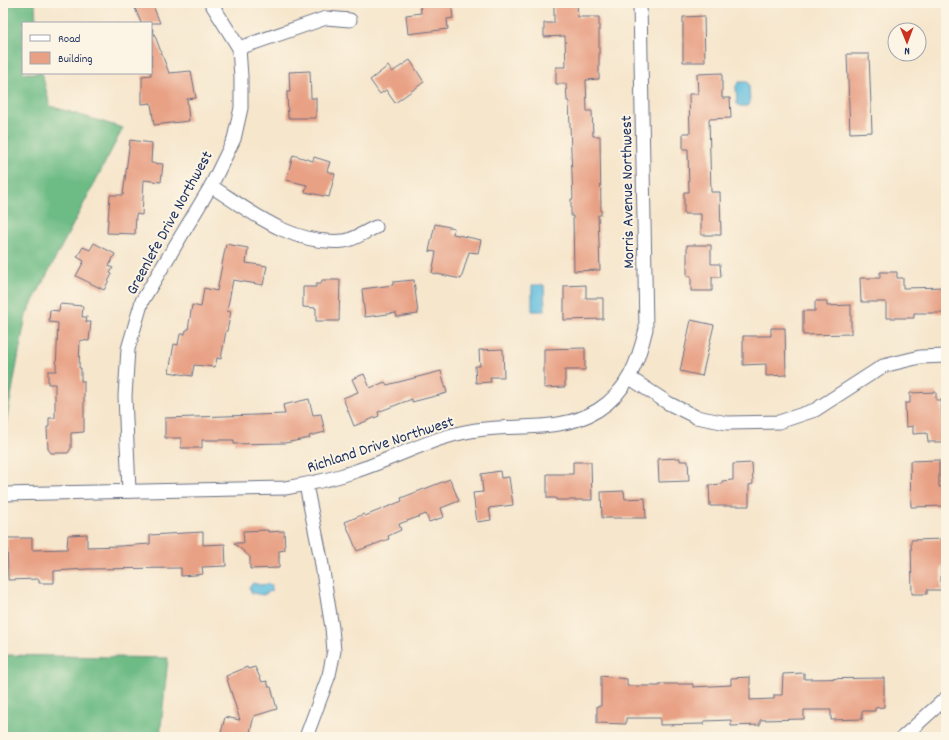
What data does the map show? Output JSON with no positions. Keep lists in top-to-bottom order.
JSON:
{
  "streets": {
    "street": ["Morris Avenue Northwest", "Greenlefe Drive Northwest", "Richland Drive Northwest"]
  },
  "crossings": [
    ["Morris Avenue Northwest", "Richland Drive Northwest"],
    ["Greenlefe Drive Northwest", "Richland Drive Northwest"]
  ],
  "legend": ["Road", "Building"],
  "north": "bottom"
}
